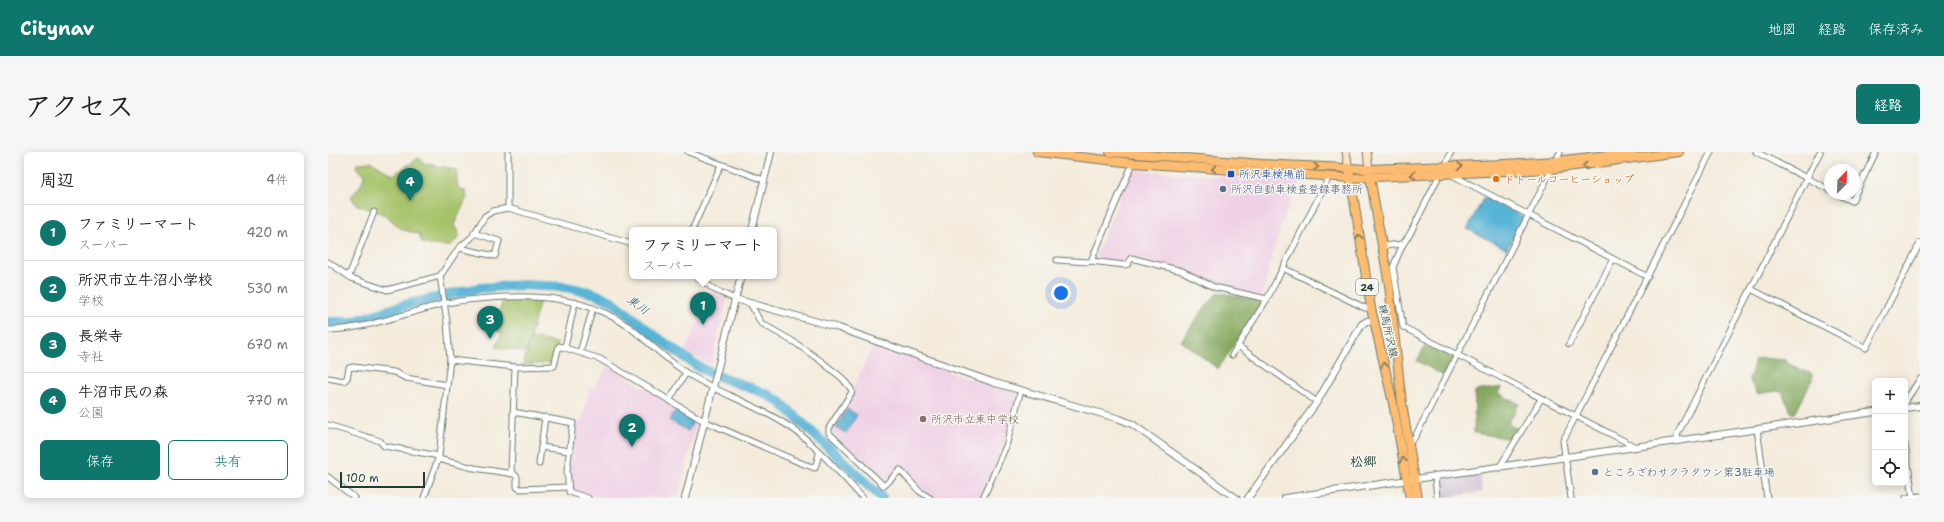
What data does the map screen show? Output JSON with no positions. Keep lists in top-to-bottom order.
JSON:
{
  "streets": {
    "main road": ["24", "練馬所沢線"]
  },
  "districts": ["松郷"],
  "water": ["東川"],
  "places": {
    "transit": ["所沢車検場前"],
    "other": [
      "ドトールコーヒーショップ",
      "所沢自動車検査登録事務所",
      "所沢市立東中学校",
      "ところざわサクラタウン第3駐車場"
    ]
  },
  "scale_bar": "100 m",
  "north": "top right",
  "page": {
    "header": "Citynav",
    "nav": ["地図", "経路", "保存済み"],
    "title": "アクセス",
    "buttons": [
      "経路",
      ["保存", "共有"]
    ],
    "heading": ["周辺", "4件"],
    "pins": [
      "4",
      "1",
      "3",
      "2"
    ],
    "list": [
      {
        "mark": "1",
        "name": "ファミリーマート",
        "note": "スーパー",
        "value": "420 m"
      },
      {
        "mark": "2",
        "name": "所沢市立牛沼小学校",
        "note": "学校",
        "value": "530 m"
      },
      {
        "mark": "3",
        "name": "長栄寺",
        "note": "寺社",
        "value": "670 m"
      },
      {
        "mark": "4",
        "name": "牛沼市民の森",
        "note": "公園",
        "value": "770 m"
      }
    ],
    "popup": ["ファミリーマート", "スーパー"],
    "map_buttons": ["+", "−"],
    "scale": "100 m"
  }
}
